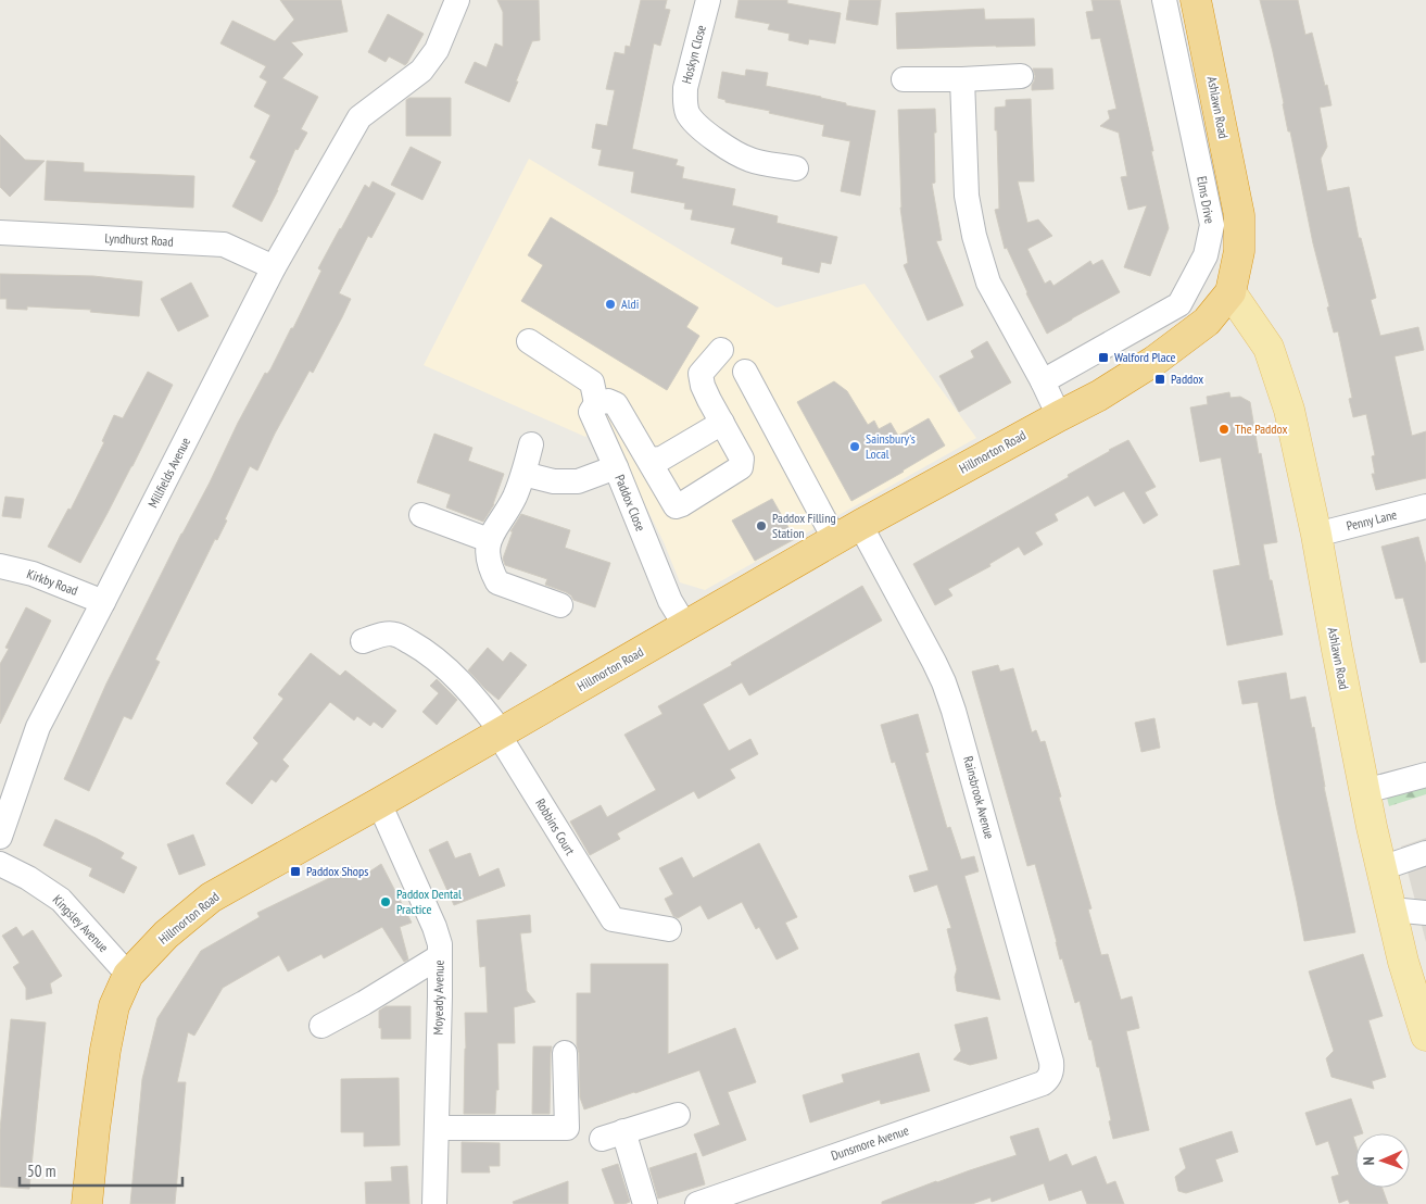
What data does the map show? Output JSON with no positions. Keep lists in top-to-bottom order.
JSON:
{
  "streets": {
    "highway": ["Ashlawn Road", "Hillmorton Road"],
    "street": [
      "Hoskyn Close",
      "Elms Drive",
      "Lyndhurst Road",
      "Millfields Avenue",
      "Paddox Close",
      "Penny Lane",
      "Kirkby Road",
      "Rainsbrook Avenue",
      "Robbins Court",
      "Kingsley Avenue",
      "Moyeady Avenue",
      "Dunsmore Avenue"
    ]
  },
  "crossings": [
    ["Ashlawn Road", "Hillmorton Road"],
    ["Ashlawn Road", "Penny Lane"],
    ["Lyndhurst Road", "Millfields Avenue"],
    ["Hillmorton Road", "Paddox Close"],
    ["Hillmorton Road", "Rainsbrook Avenue"],
    ["Hillmorton Road", "Robbins Court"],
    ["Hillmorton Road", "Kingsley Avenue"],
    ["Hillmorton Road", "Moyeady Avenue"],
    ["Millfields Avenue", "Kirkby Road"],
    ["Rainsbrook Avenue", "Dunsmore Avenue"]
  ],
  "places": {
    "other": [
      "Aldi",
      "The Paddox",
      "Sainsbury's Local",
      "Paddox Filling Station",
      "Paddox Dental Practice"
    ],
    "transit": ["Walford Place", "Paddox", "Paddox Shops"]
  },
  "scale_bar": "50 m",
  "north": "left"
}
